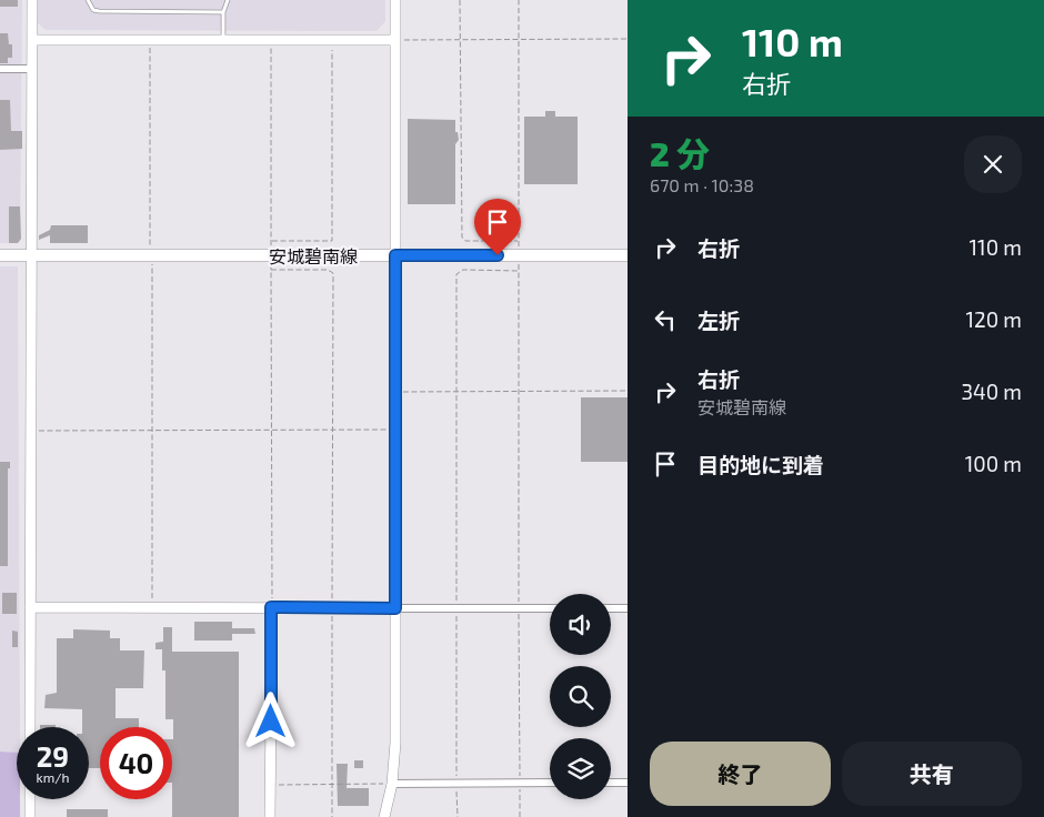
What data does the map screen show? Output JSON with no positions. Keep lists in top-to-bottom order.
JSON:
{
  "streets": {
    "main road": ["安城碧南線"]
  },
  "page": {
    "turn": ["110 m", "右折"],
    "heading": ["2 分", "670 m · 10:38"],
    "list": [
      {
        "name": "右折",
        "value": "110 m"
      },
      {
        "name": "左折",
        "value": "120 m"
      },
      {
        "name": "右折",
        "note": "安城碧南線",
        "value": "340 m"
      },
      {
        "name": "目的地に到着",
        "value": "100 m"
      }
    ],
    "speed": "29 km/h",
    "limit": "40",
    "buttons": ["終了", "共有"]
  }
}
